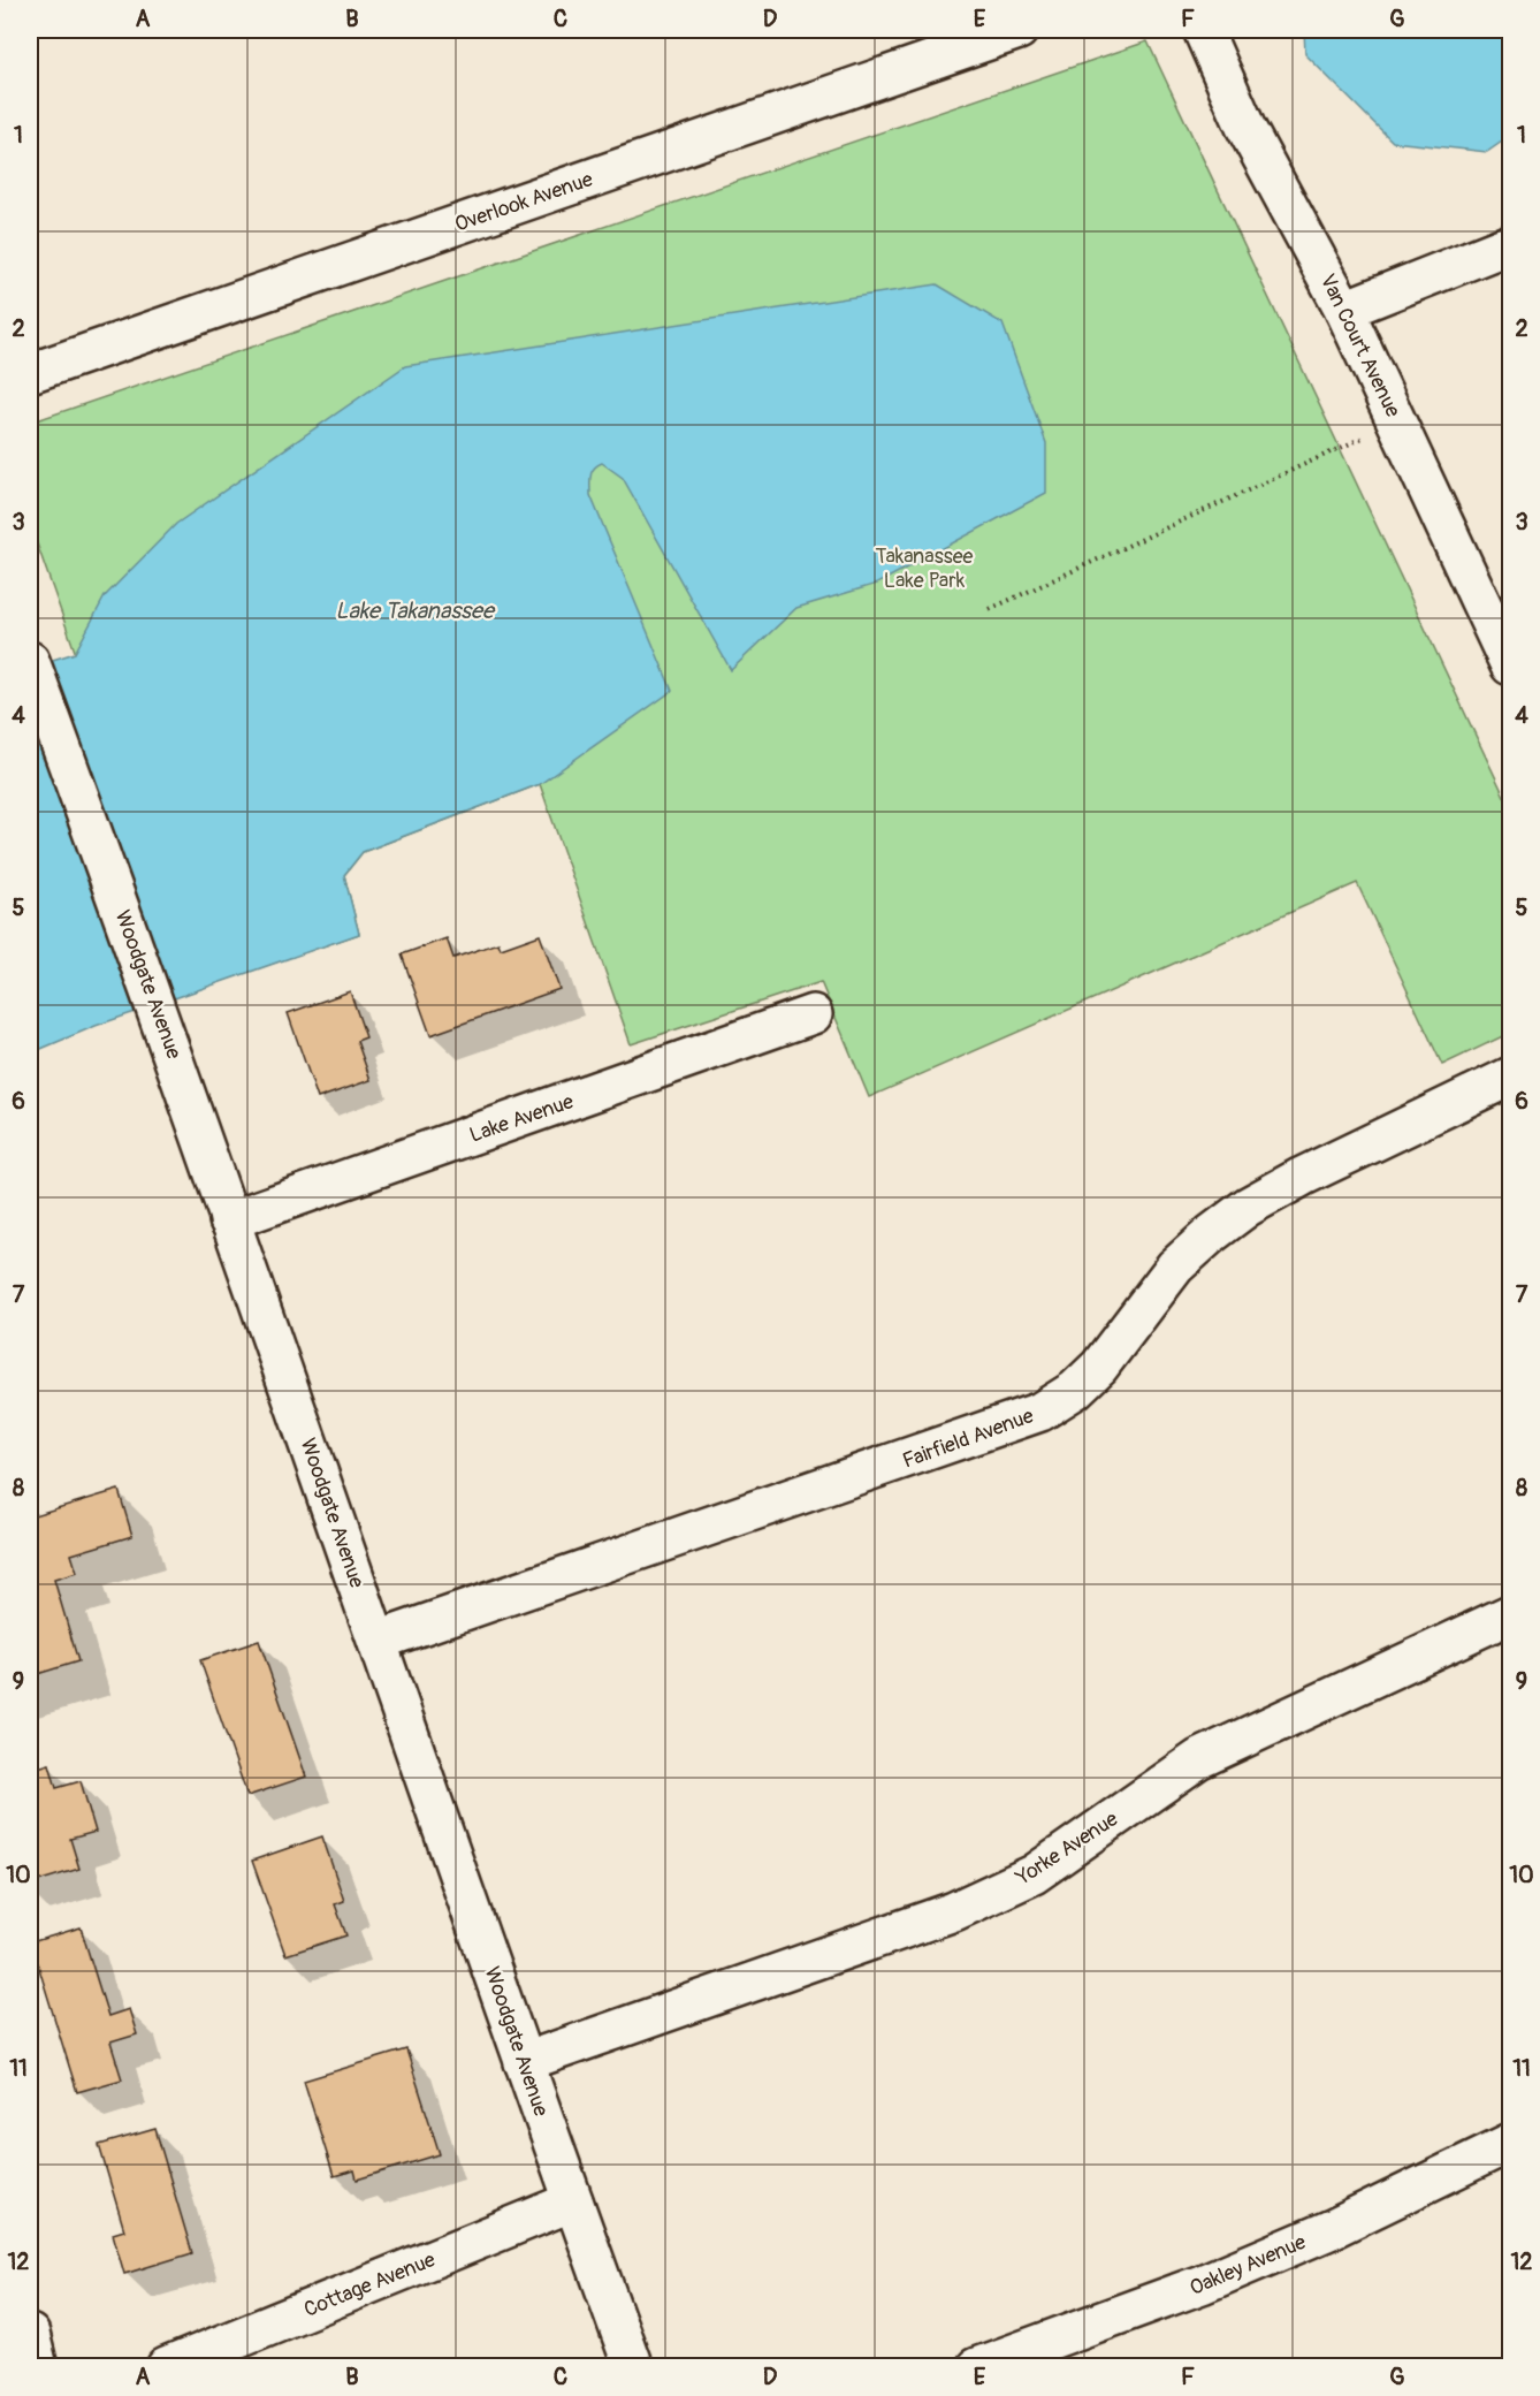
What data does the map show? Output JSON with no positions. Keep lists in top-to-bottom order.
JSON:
{
  "streets": {
    "street": [
      "Overlook Avenue",
      "Van Court Avenue",
      "Woodgate Avenue",
      "Lake Avenue",
      "Fairfield Avenue",
      "Yorke Avenue",
      "Oakley Avenue",
      "Cottage Avenue"
    ]
  },
  "crossings": [
    ["Woodgate Avenue", "Lake Avenue"],
    ["Woodgate Avenue", "Fairfield Avenue"],
    ["Woodgate Avenue", "Yorke Avenue"],
    ["Woodgate Avenue", "Cottage Avenue"]
  ],
  "water": ["Lake Takanassee"],
  "parks": ["Takanassee Lake Park"],
  "grid": {
    "columns": [
      "A",
      "B",
      "C",
      "D",
      "E",
      "F",
      "G"
    ],
    "rows": [
      "1",
      "2",
      "3",
      "4",
      "5",
      "6",
      "7",
      "8",
      "9",
      "10",
      "11",
      "12"
    ]
  }
}
